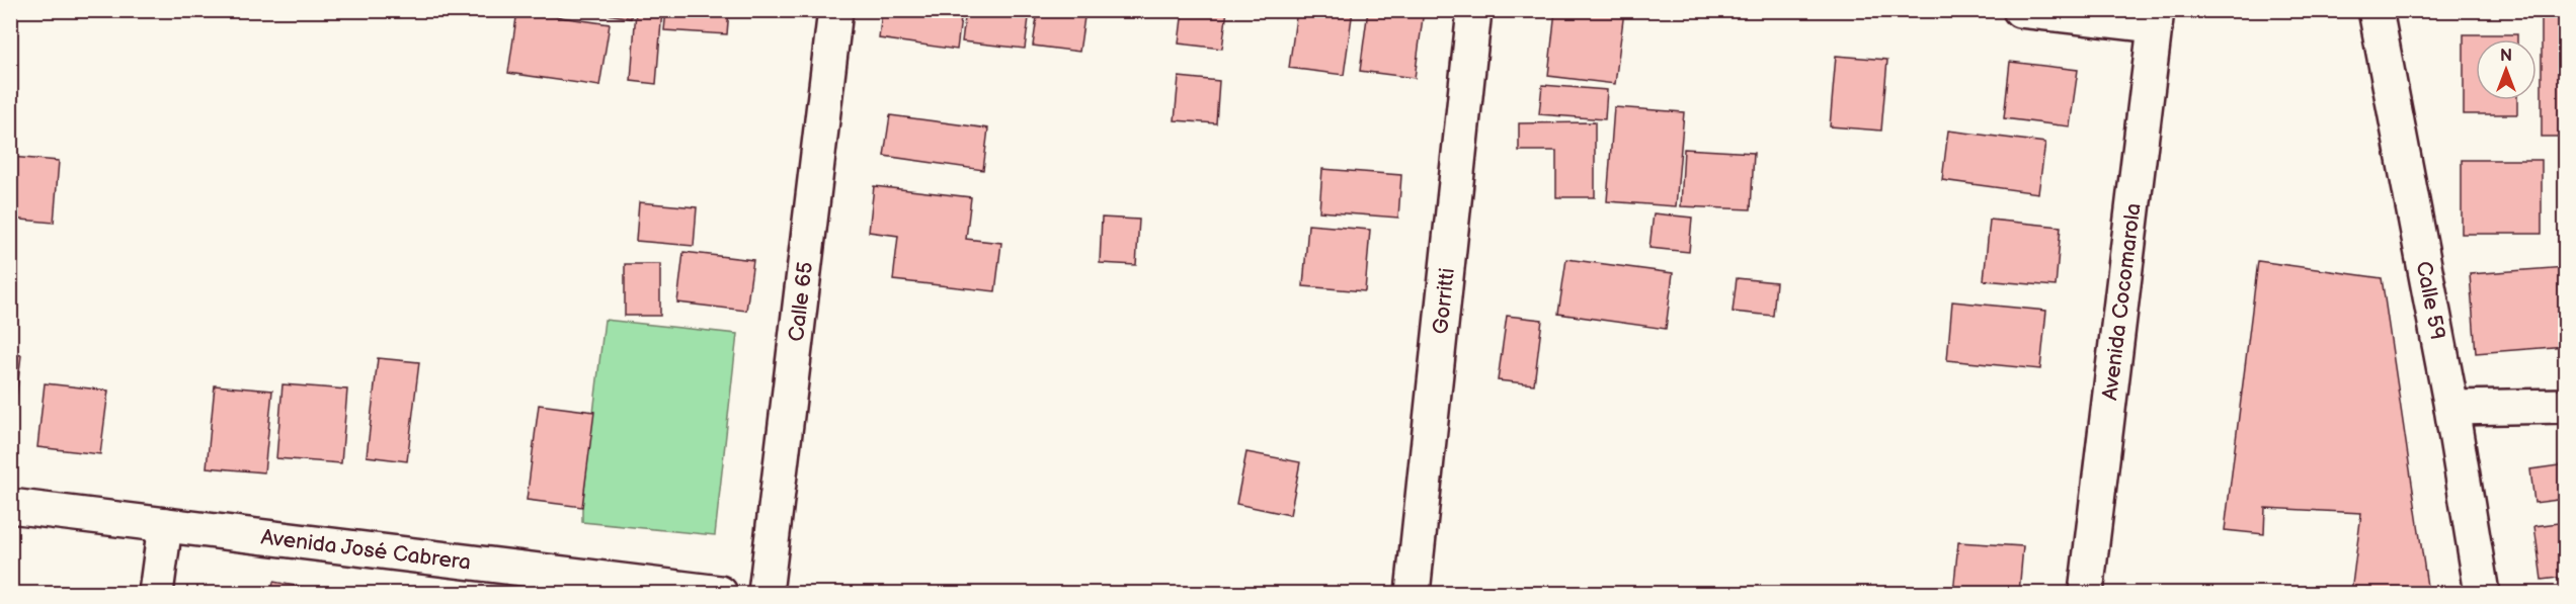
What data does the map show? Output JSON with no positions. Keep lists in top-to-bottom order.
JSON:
{
  "streets": {
    "street": [
      "Calle 65",
      "Gorritti",
      "Avenida Cocomarola",
      "Calle 59",
      "Avenida José Cabrera"
    ]
  },
  "north": "top"
}
